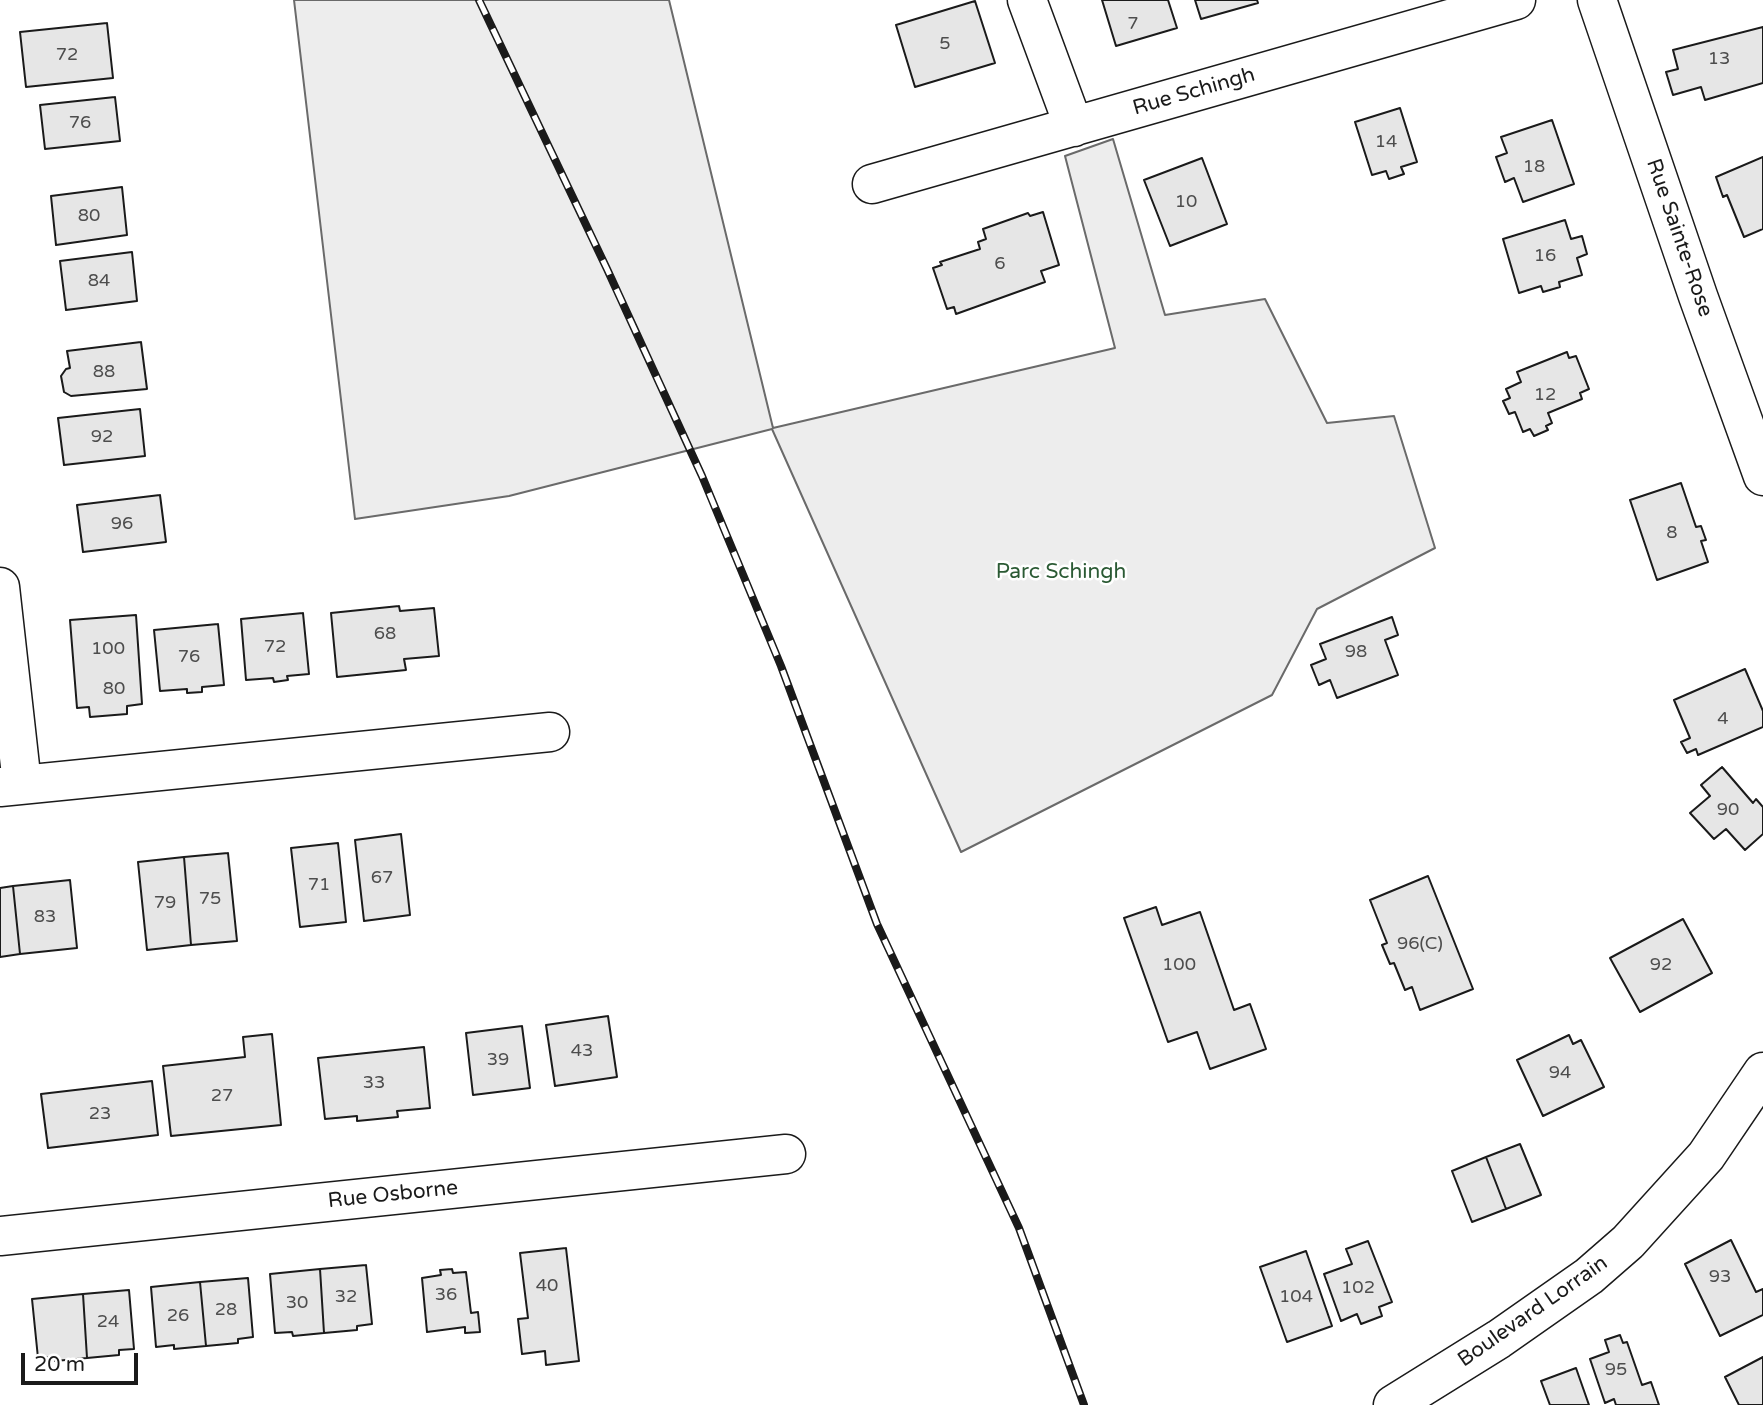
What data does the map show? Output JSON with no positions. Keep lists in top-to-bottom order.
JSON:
{
  "streets": {
    "street": [
      "Rue Schingh",
      "Rue Sainte-Rose",
      "Rue Osborne",
      "Boulevard Lorrain"
    ]
  },
  "parks": ["Parc Schingh"],
  "house_numbers": [
    "7",
    "5",
    "72",
    "13",
    "76",
    "14",
    "18",
    "10",
    "80",
    "16",
    "6",
    "84",
    "88",
    "12",
    "92",
    "96",
    "8",
    "68",
    "72",
    "100",
    "98",
    "76",
    "80",
    "4",
    "90",
    "67",
    "71",
    "75",
    "79",
    "83",
    "96(C)",
    "100",
    "92",
    "43",
    "39",
    "94",
    "33",
    "27",
    "23",
    "93",
    "40",
    "102",
    "36",
    "32",
    "104",
    "30",
    "28",
    "26",
    "24",
    "95"
  ],
  "scale_bar": "20 m"
}
